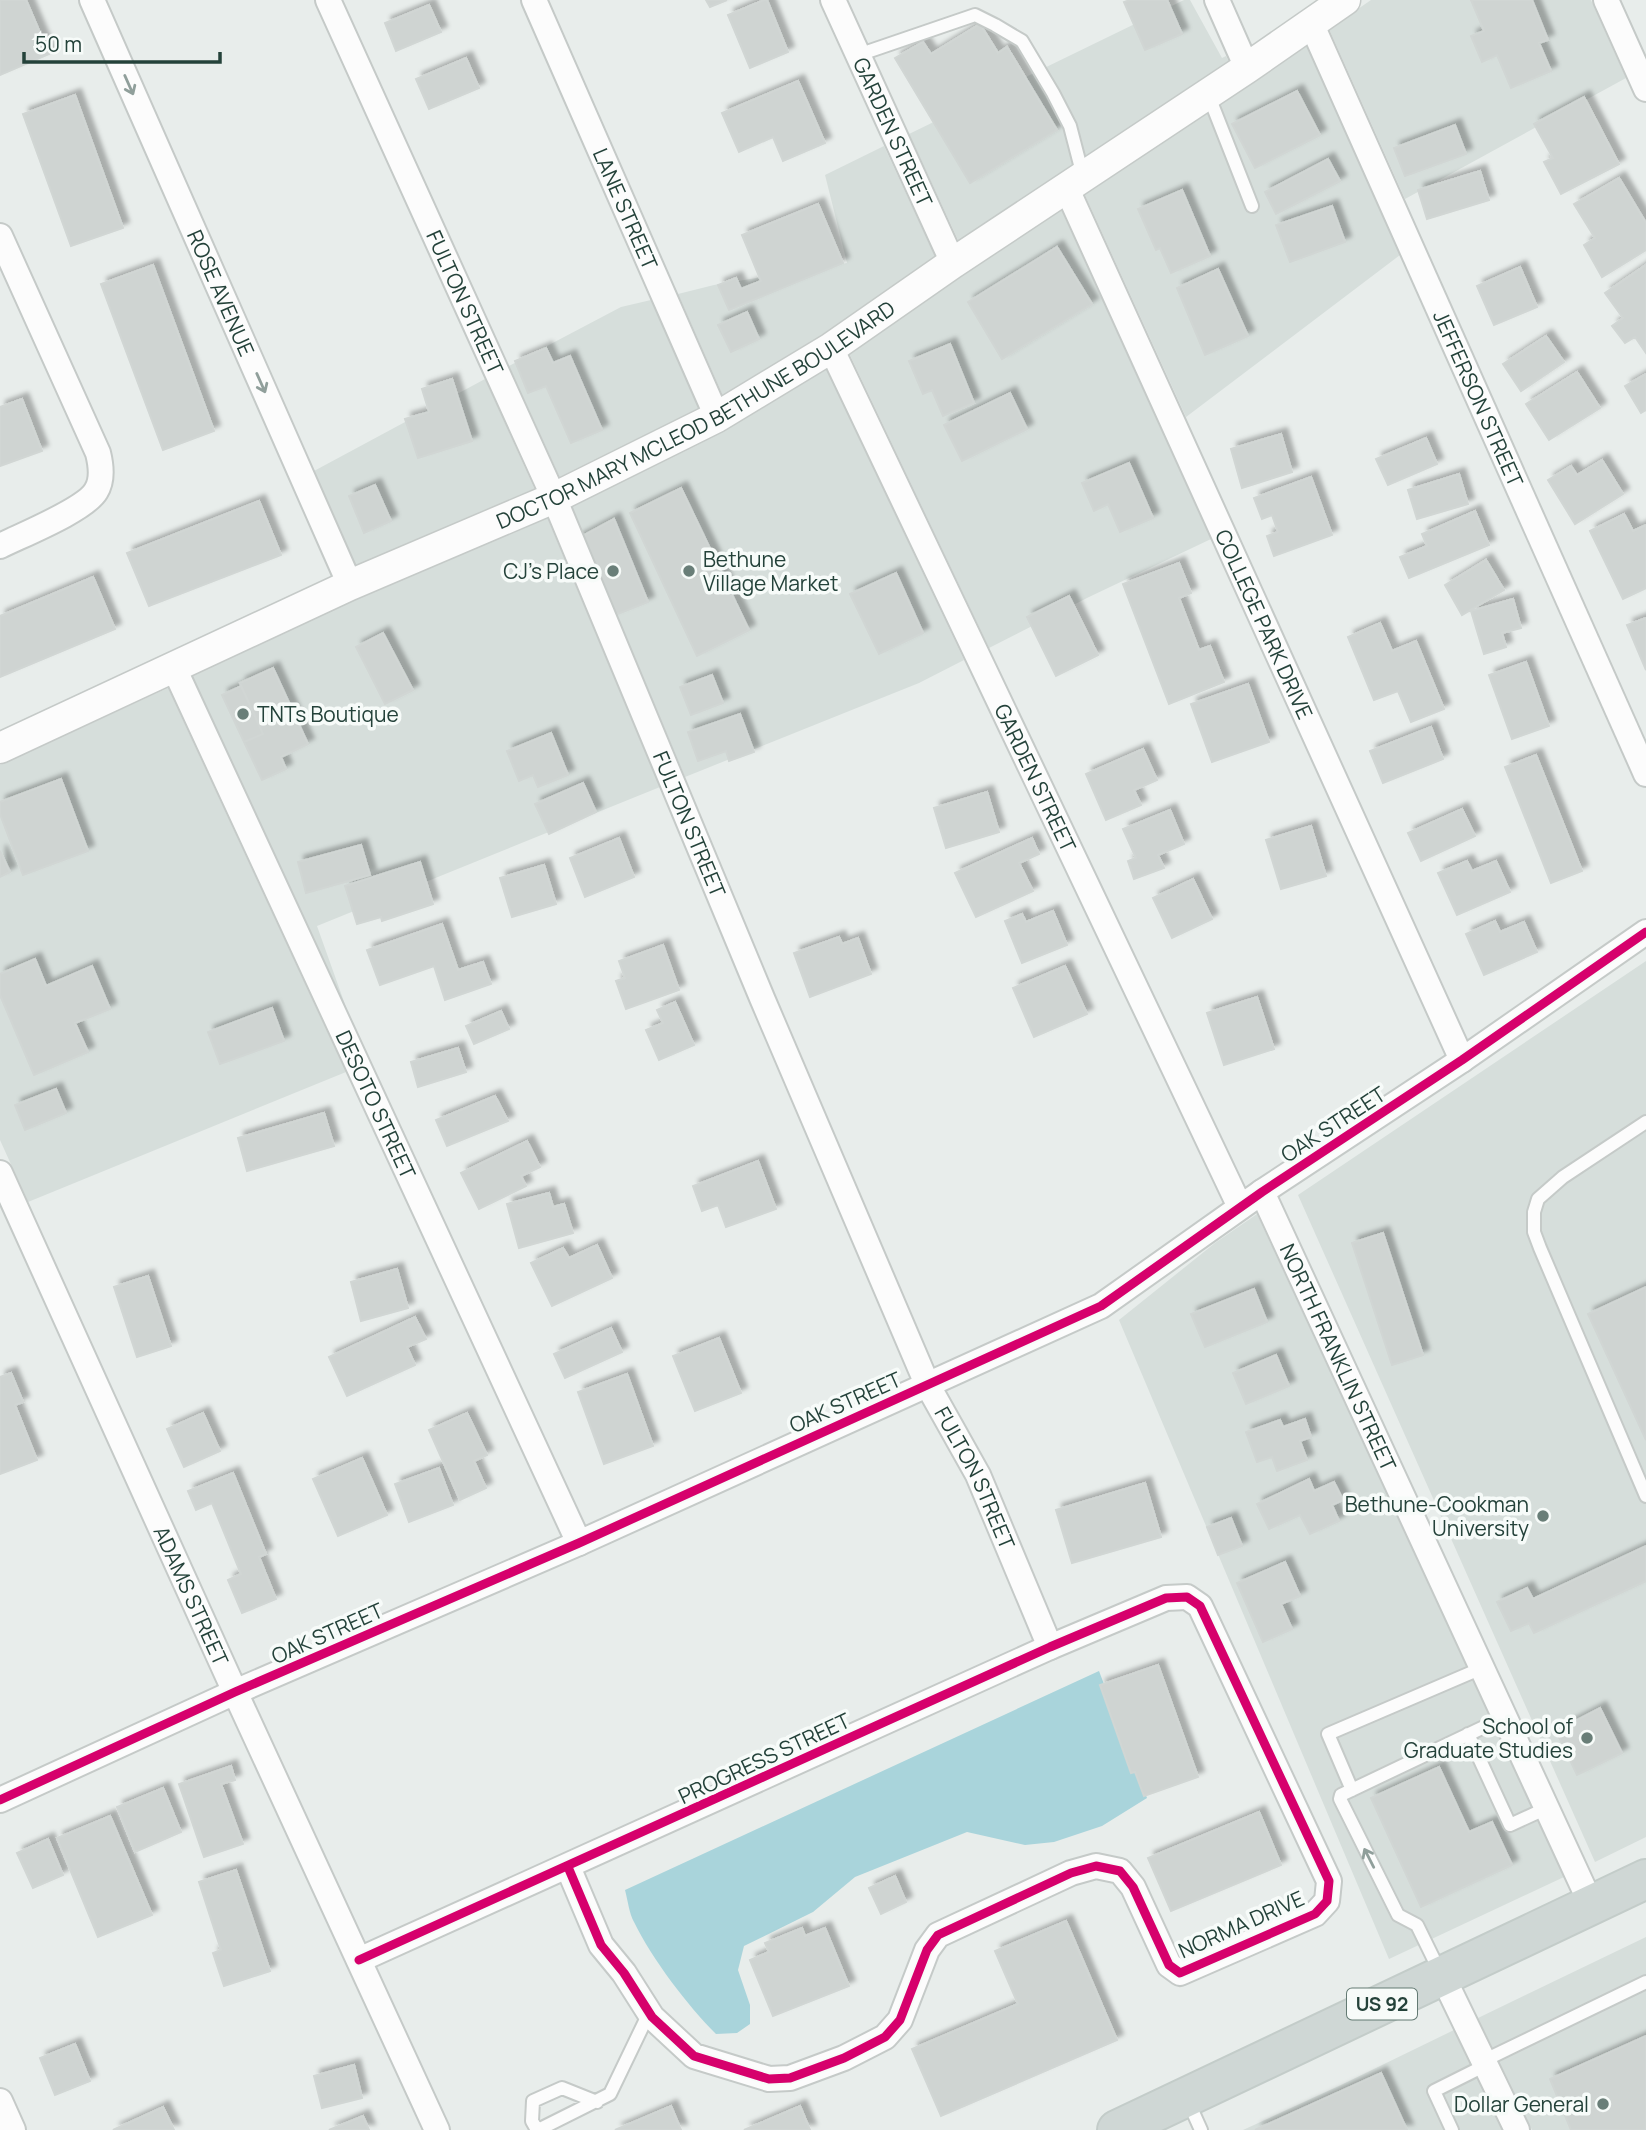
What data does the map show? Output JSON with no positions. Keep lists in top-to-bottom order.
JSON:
{
  "streets": {
    "main road": ["US 92"],
    "street": [
      "GARDEN STREET",
      "LANE STREET",
      "ROSE AVENUE",
      "FULTON STREET",
      "JEFFERSON STREET",
      "DOCTOR MARY MCLEOD BETHUNE BOULEVARD",
      "COLLEGE PARK DRIVE",
      "DESOTO STREET",
      "OAK STREET",
      "NORTH FRANKLIN STREET",
      "ADAMS STREET",
      "PROGRESS STREET",
      "NORMA DRIVE"
    ]
  },
  "crossings": [
    ["GARDEN STREET", "DOCTOR MARY MCLEOD BETHUNE BOULEVARD"],
    ["GARDEN STREET", "OAK STREET"],
    ["LANE STREET", "DOCTOR MARY MCLEOD BETHUNE BOULEVARD"],
    ["ROSE AVENUE", "DOCTOR MARY MCLEOD BETHUNE BOULEVARD"],
    ["FULTON STREET", "DOCTOR MARY MCLEOD BETHUNE BOULEVARD"],
    ["FULTON STREET", "OAK STREET"],
    ["FULTON STREET", "PROGRESS STREET"],
    ["JEFFERSON STREET", "DOCTOR MARY MCLEOD BETHUNE BOULEVARD"],
    ["DOCTOR MARY MCLEOD BETHUNE BOULEVARD", "COLLEGE PARK DRIVE"],
    ["DOCTOR MARY MCLEOD BETHUNE BOULEVARD", "DESOTO STREET"],
    ["COLLEGE PARK DRIVE", "OAK STREET"],
    ["DESOTO STREET", "OAK STREET"],
    ["OAK STREET", "NORTH FRANKLIN STREET"],
    ["OAK STREET", "ADAMS STREET"],
    ["NORTH FRANKLIN STREET", "US 92"],
    ["ADAMS STREET", "PROGRESS STREET"],
    ["PROGRESS STREET", "NORMA DRIVE"]
  ],
  "one_way": ["ROSE AVENUE"],
  "places": [
    "CJ's Place",
    "Bethune Village Market",
    "TNTs Boutique",
    "Bethune-Cookman University",
    "School of Graduate Studies",
    "Dollar General"
  ],
  "scale_bar": "50 m"
}
